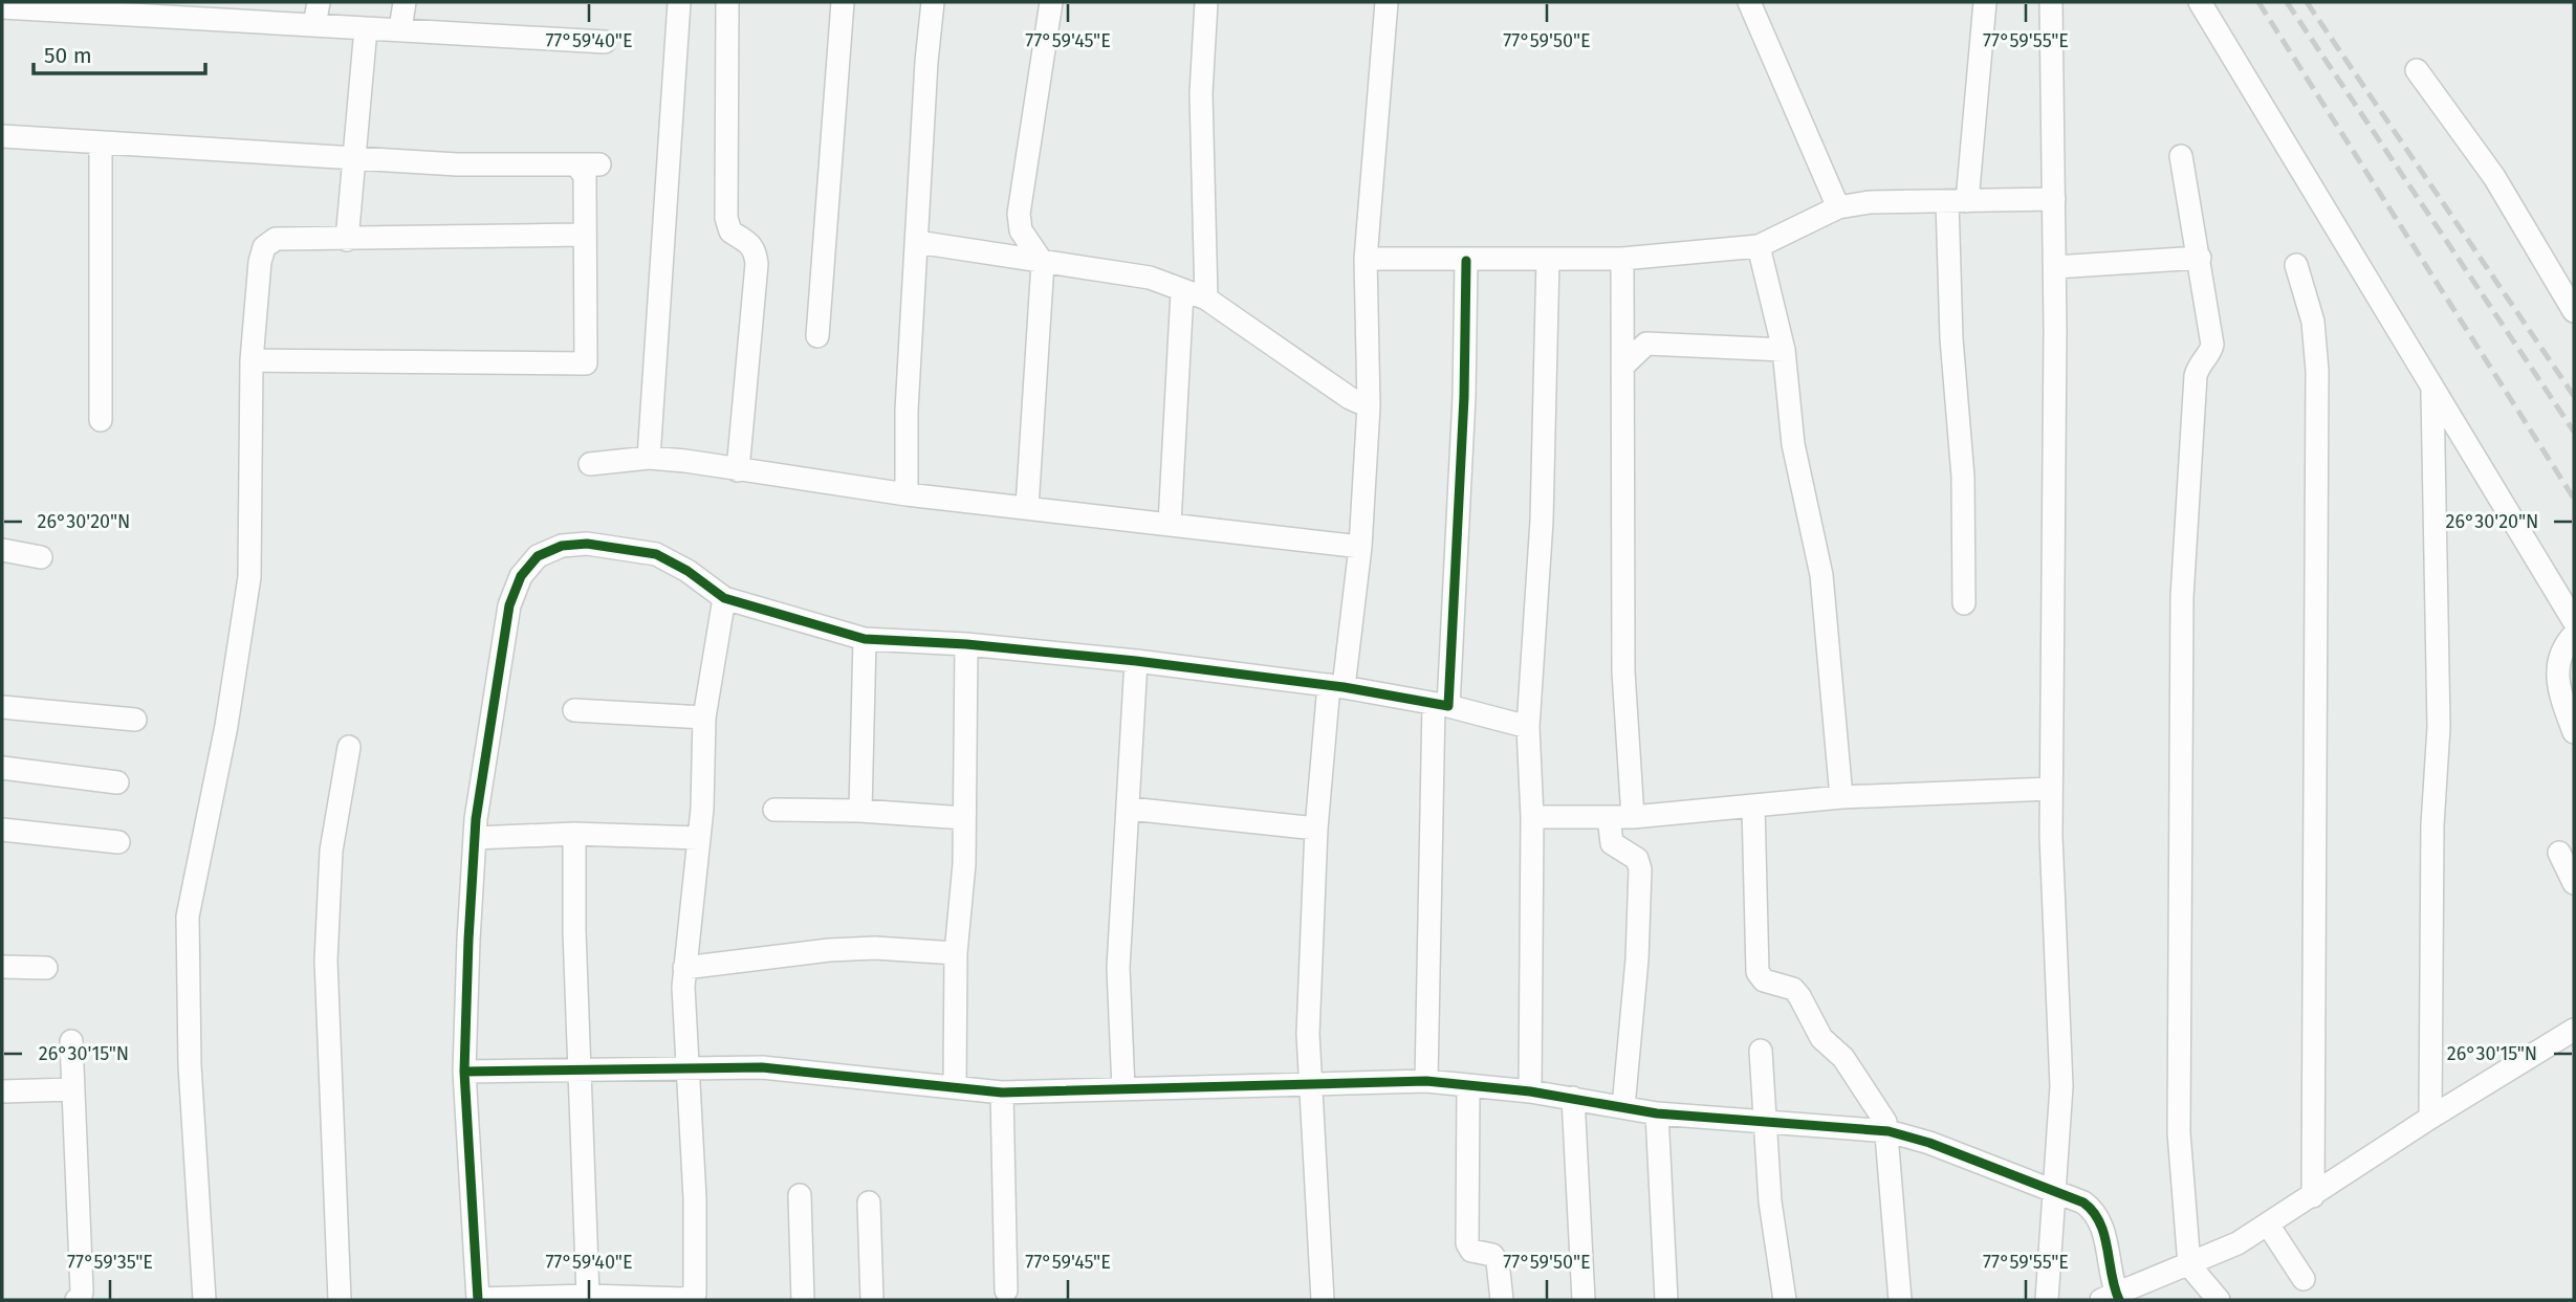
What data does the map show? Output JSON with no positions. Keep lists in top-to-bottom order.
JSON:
{
  "scale_bar": "50 m",
  "coordinates": [
    "77°59'40\"E",
    "77°59'45\"E",
    "77°59'50\"E",
    "77°59'55\"E",
    "26°30'20\"N",
    "26°30'15\"N",
    "77°59'35\"E"
  ]
}
